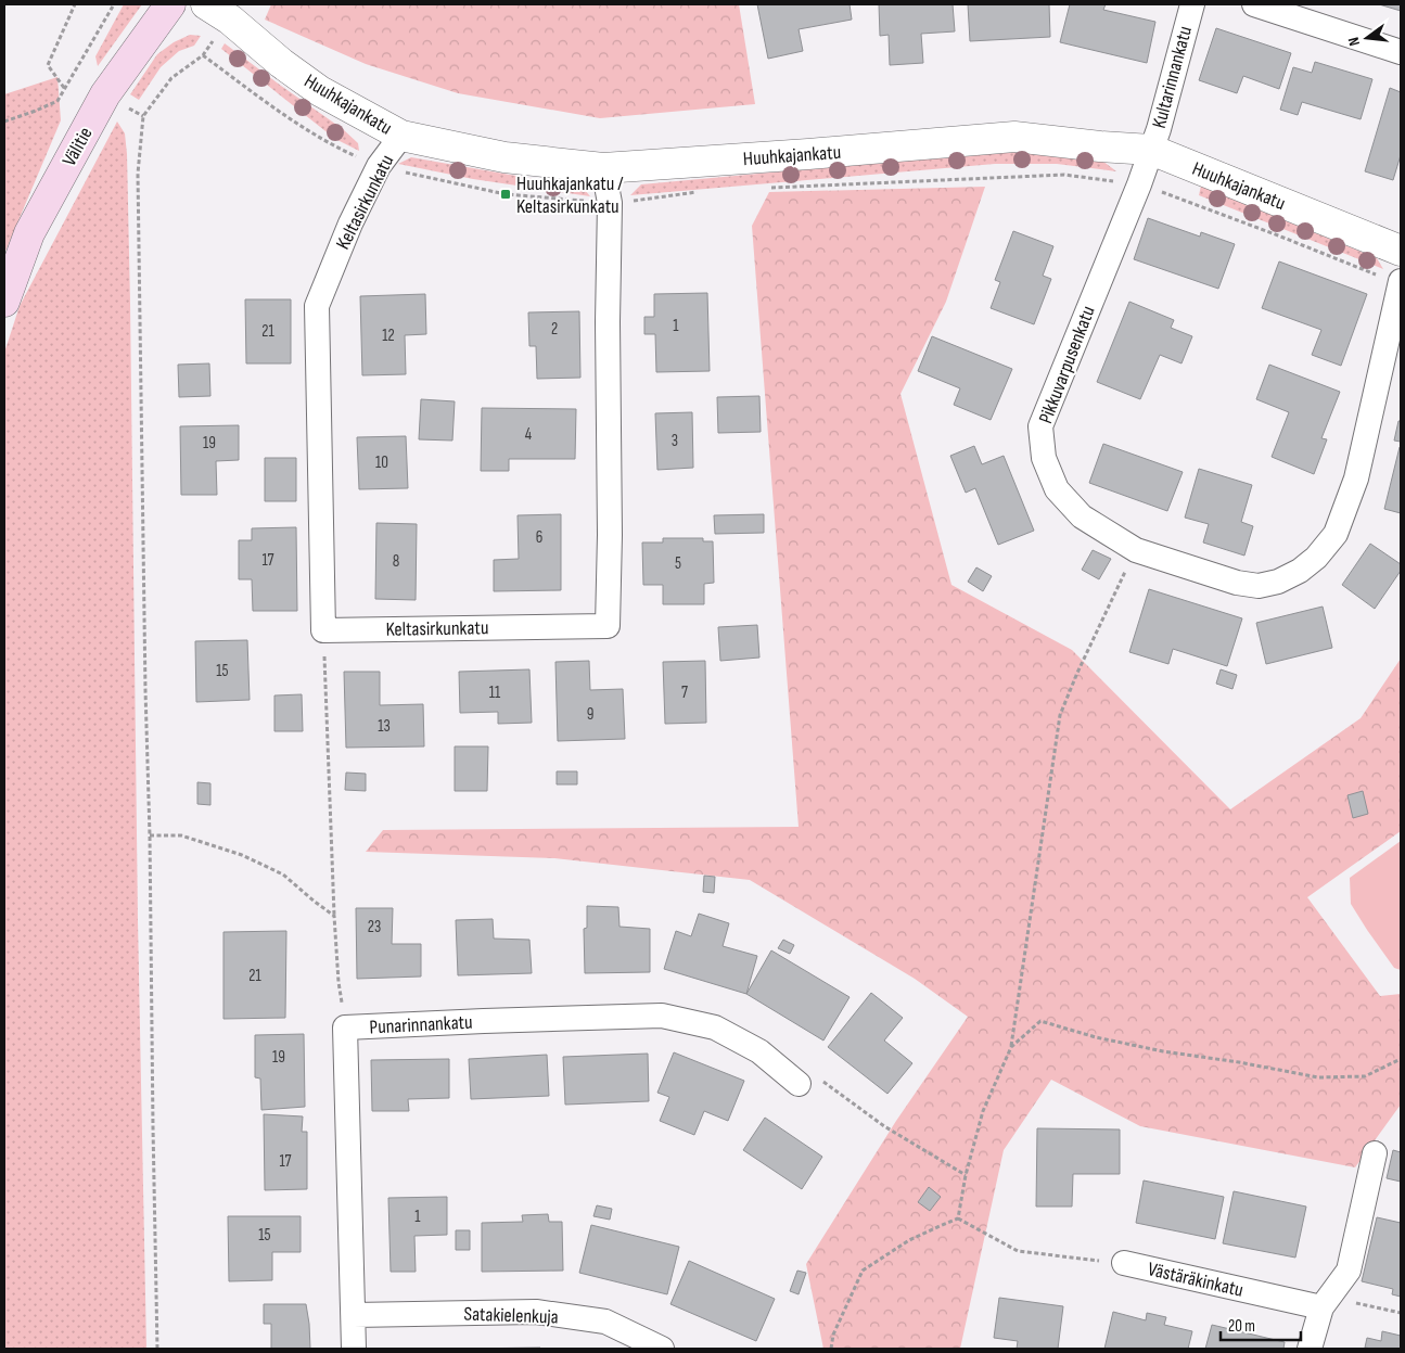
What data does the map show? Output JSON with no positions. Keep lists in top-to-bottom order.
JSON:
{
  "streets": {
    "main road": ["Välitie"],
    "street": [
      "Kultarinnankatu",
      "Huuhkajankatu",
      "Keltasirkunkatu",
      "Pikkuvarpusenkatu",
      "Punarinnankatu",
      "Västäräkinkatu",
      "Satakielenkuja"
    ]
  },
  "crossings": [
    ["Kultarinnankatu", "Huuhkajankatu"],
    ["Kultarinnankatu", "Pikkuvarpusenkatu"],
    ["Huuhkajankatu", "Keltasirkunkatu"],
    ["Huuhkajankatu", "Pikkuvarpusenkatu"],
    ["Punarinnankatu", "Satakielenkuja"]
  ],
  "places": {
    "transit": ["Huuhkajankatu / Keltasirkunkatu"]
  },
  "house_numbers": [
    "1",
    "2",
    "21",
    "12",
    "4",
    "3",
    "19",
    "10",
    "6",
    "17",
    "8",
    "5",
    "15",
    "11",
    "7",
    "9",
    "13",
    "23",
    "21",
    "19",
    "17",
    "1",
    "15"
  ],
  "scale_bar": "20 m",
  "north": "left"
}
